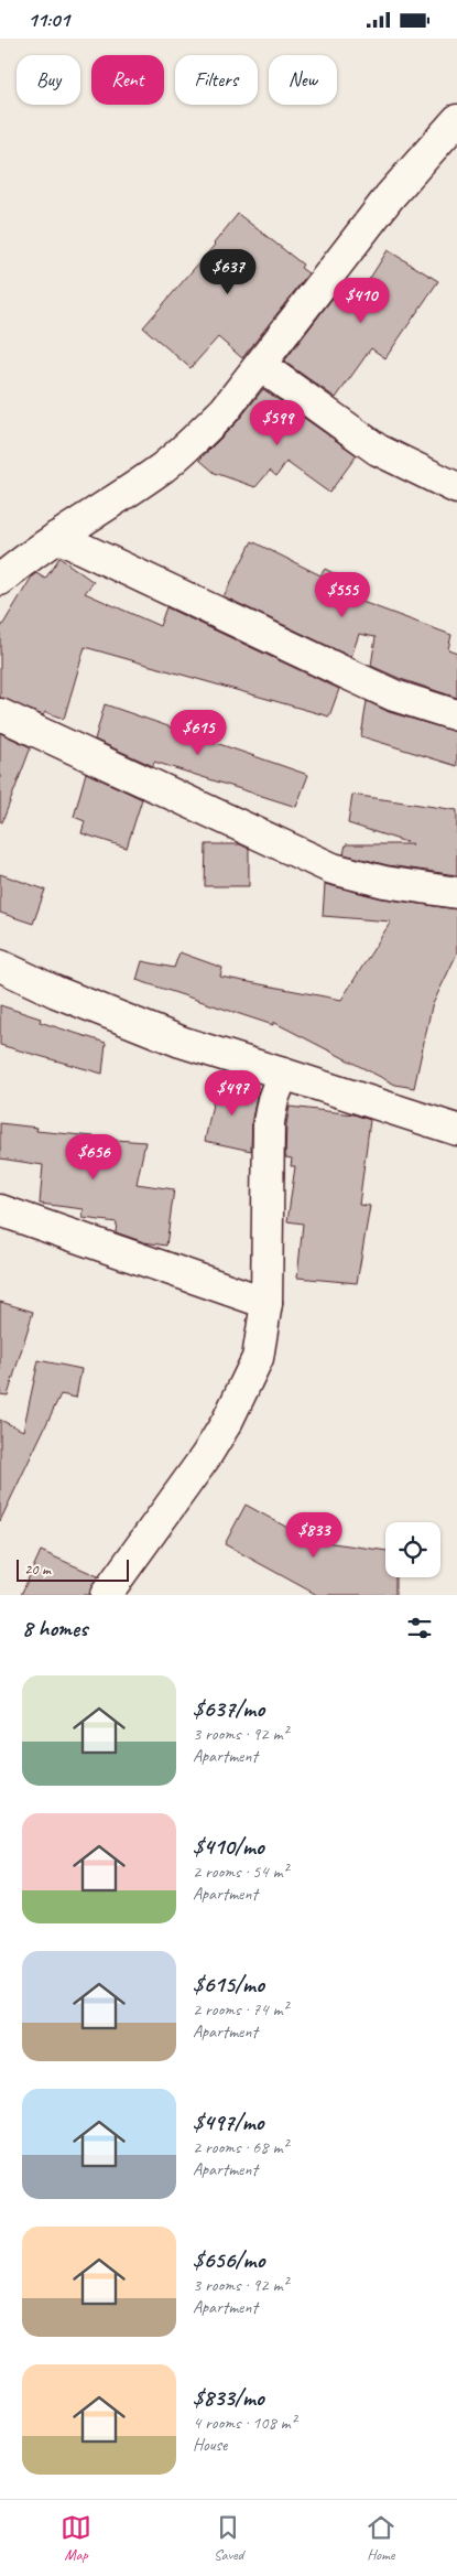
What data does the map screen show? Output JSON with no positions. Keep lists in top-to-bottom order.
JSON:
{
  "scale_bar": "20 m",
  "page": {
    "status": "11:01",
    "chip": [
      "Buy",
      "Rent",
      "Filters",
      "New"
    ],
    "price": [
      "$637",
      "$410",
      "$599",
      "$555",
      "$615",
      "$497",
      "$656",
      "$833"
    ],
    "scale": "20 m",
    "heading": "8 homes",
    "list": [
      {
        "name": "$637/mo",
        "note": "3 rooms · 92 m² · Apartment"
      },
      {
        "name": "$410/mo",
        "note": "2 rooms · 54 m² · Apartment"
      },
      {
        "name": "$615/mo",
        "note": "2 rooms · 74 m² · Apartment"
      },
      {
        "name": "$497/mo",
        "note": "2 rooms · 68 m² · Apartment"
      },
      {
        "name": "$656/mo",
        "note": "3 rooms · 92 m² · Apartment"
      },
      {
        "name": "$833/mo",
        "note": "4 rooms · 108 m² · House"
      }
    ],
    "tabs": ["Map", "Saved", "Home"]
  }
}
